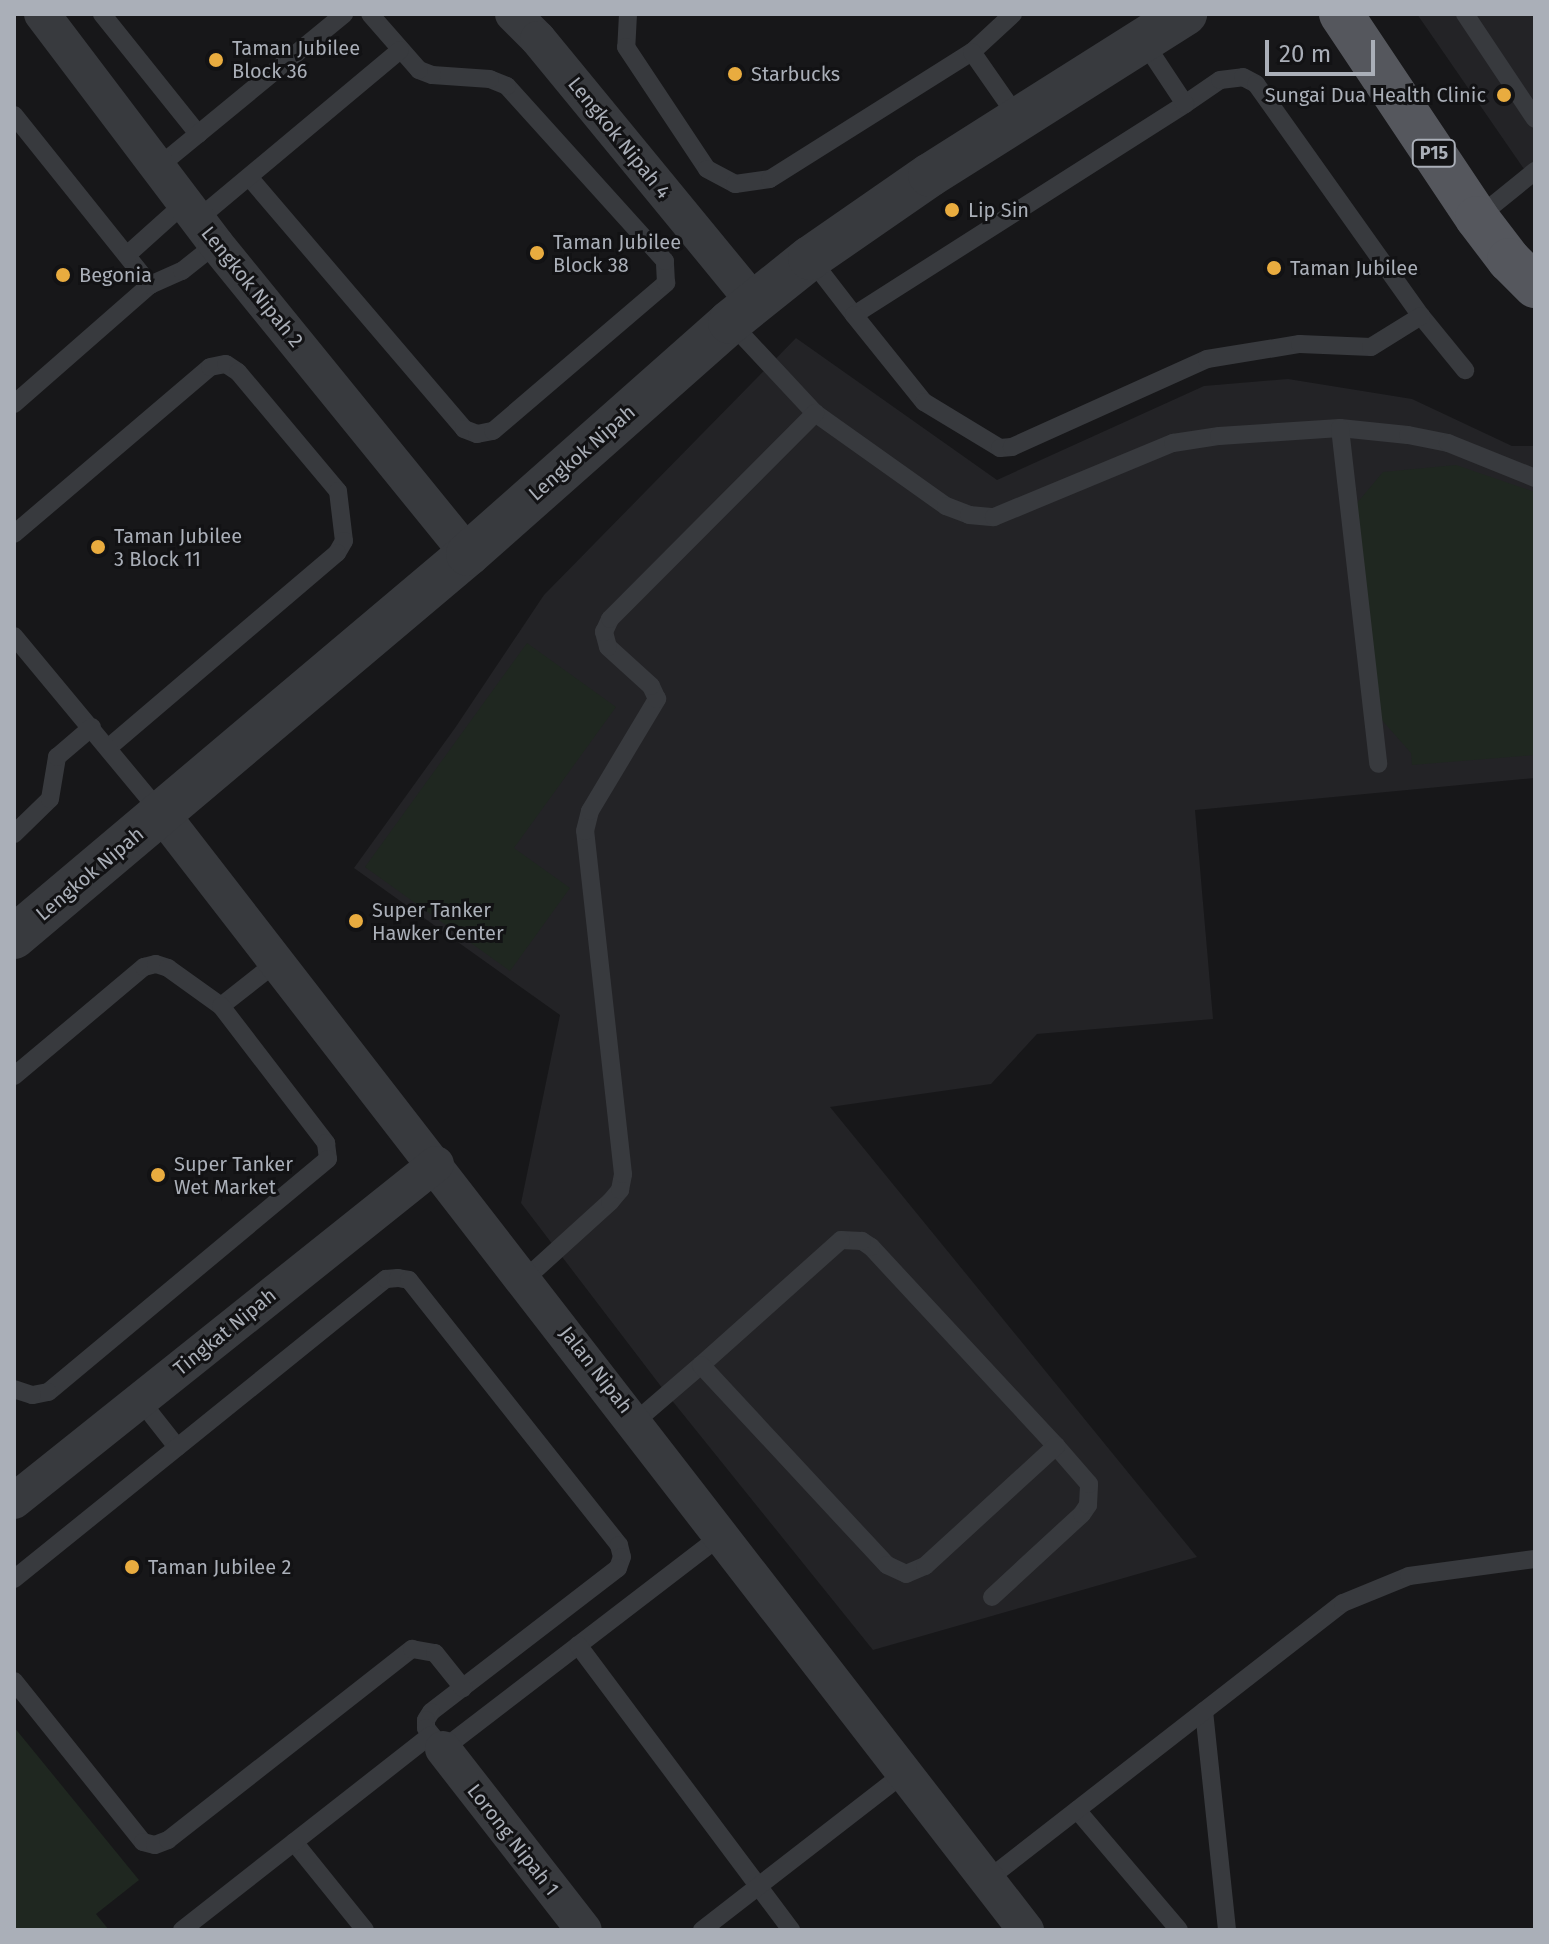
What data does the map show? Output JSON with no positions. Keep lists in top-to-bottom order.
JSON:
{
  "streets": {
    "main road": ["P15"],
    "street": [
      "Lengkok Nipah 4",
      "Lengkok Nipah 2",
      "Lengkok Nipah",
      "Tingkat Nipah",
      "Jalan Nipah",
      "Lorong Nipah 1"
    ]
  },
  "crossings": [
    ["Lengkok Nipah 4", "Lengkok Nipah"],
    ["Lengkok Nipah 2", "Lengkok Nipah"],
    ["Lengkok Nipah", "Jalan Nipah"],
    ["Tingkat Nipah", "Jalan Nipah"]
  ],
  "places": [
    "Taman Jubilee Block 36",
    "Starbucks",
    "Sungai Dua Health Clinic",
    "Lip Sin",
    "Taman Jubilee Block 38",
    "Taman Jubilee",
    "Begonia",
    "Taman Jubilee 3 Block 11",
    "Super Tanker Hawker Center",
    "Super Tanker Wet Market",
    "Taman Jubilee 2"
  ],
  "scale_bar": "20 m"
}
